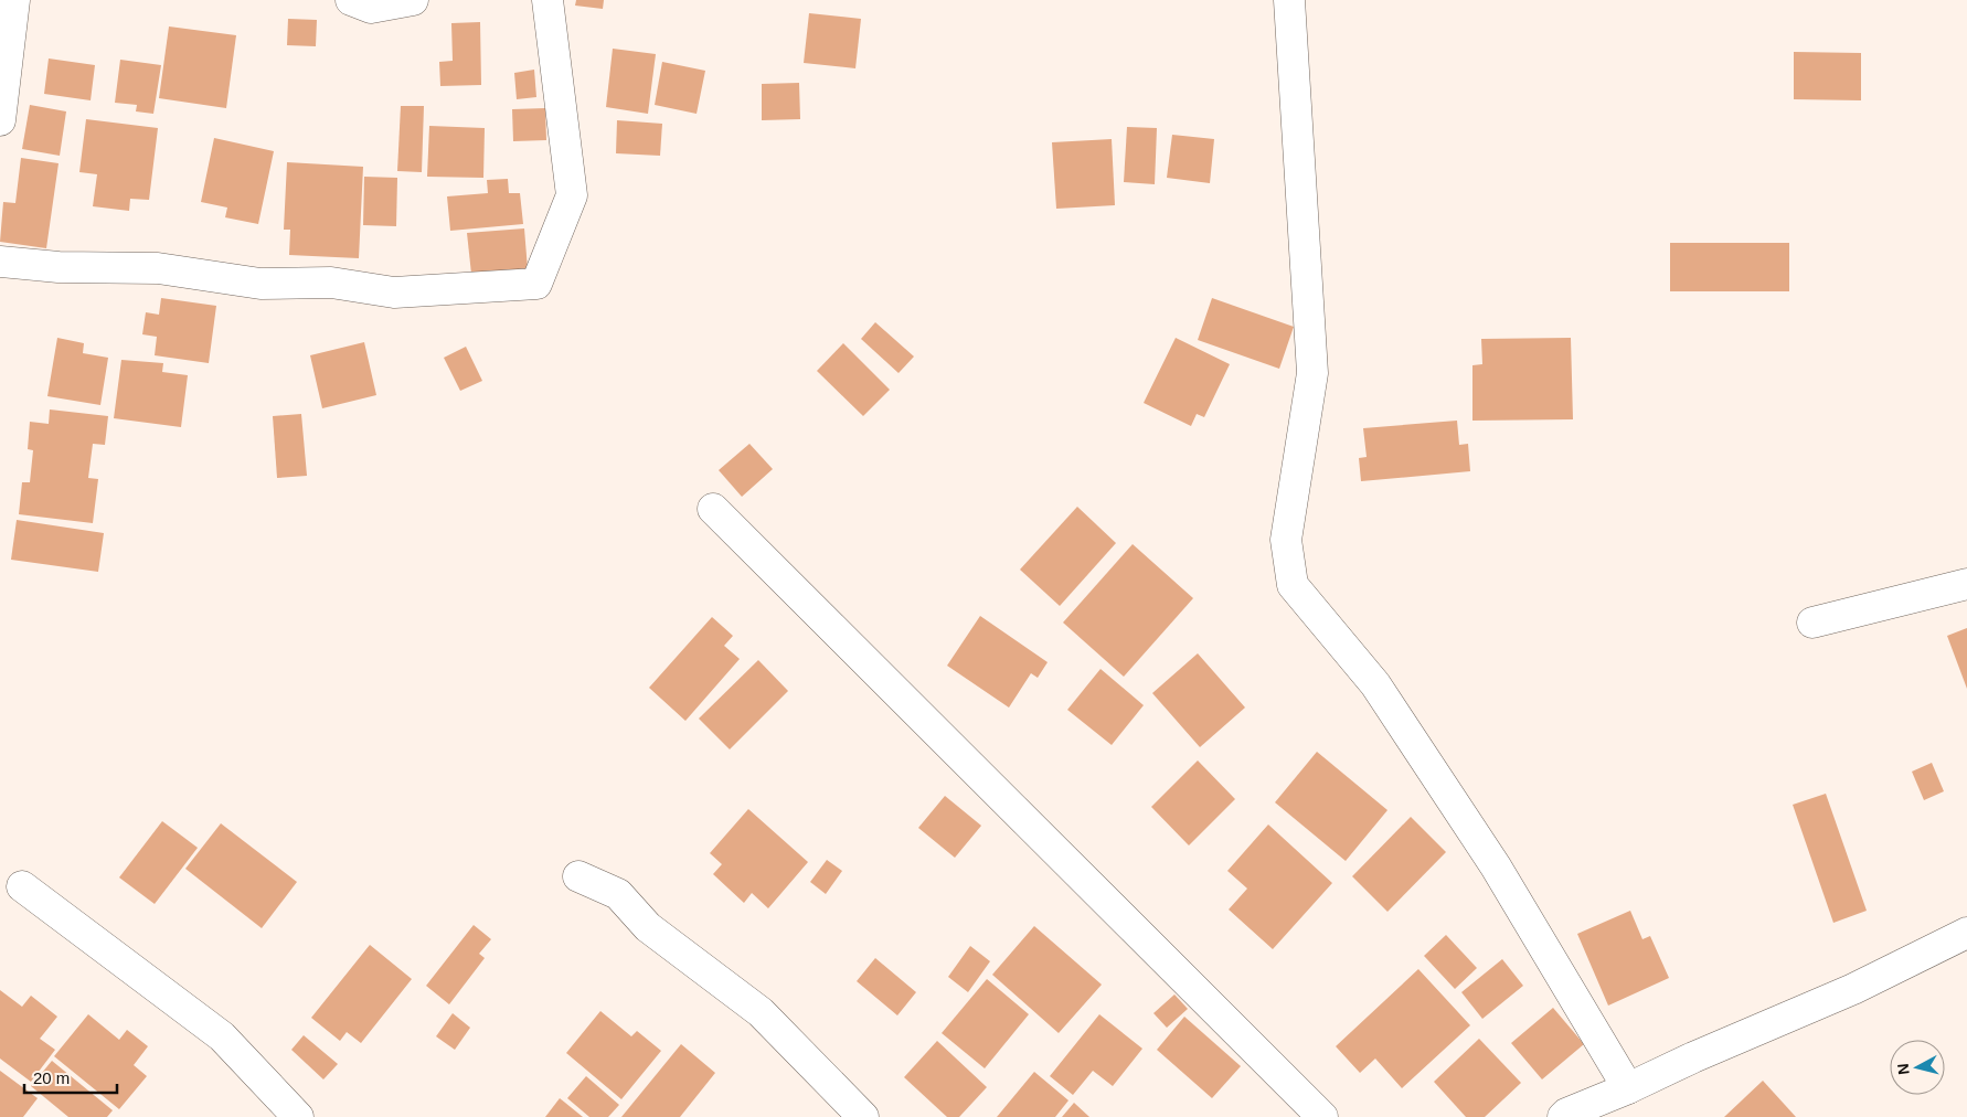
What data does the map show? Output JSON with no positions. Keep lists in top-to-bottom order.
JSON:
{
  "scale_bar": "20 m",
  "north": "left"
}
